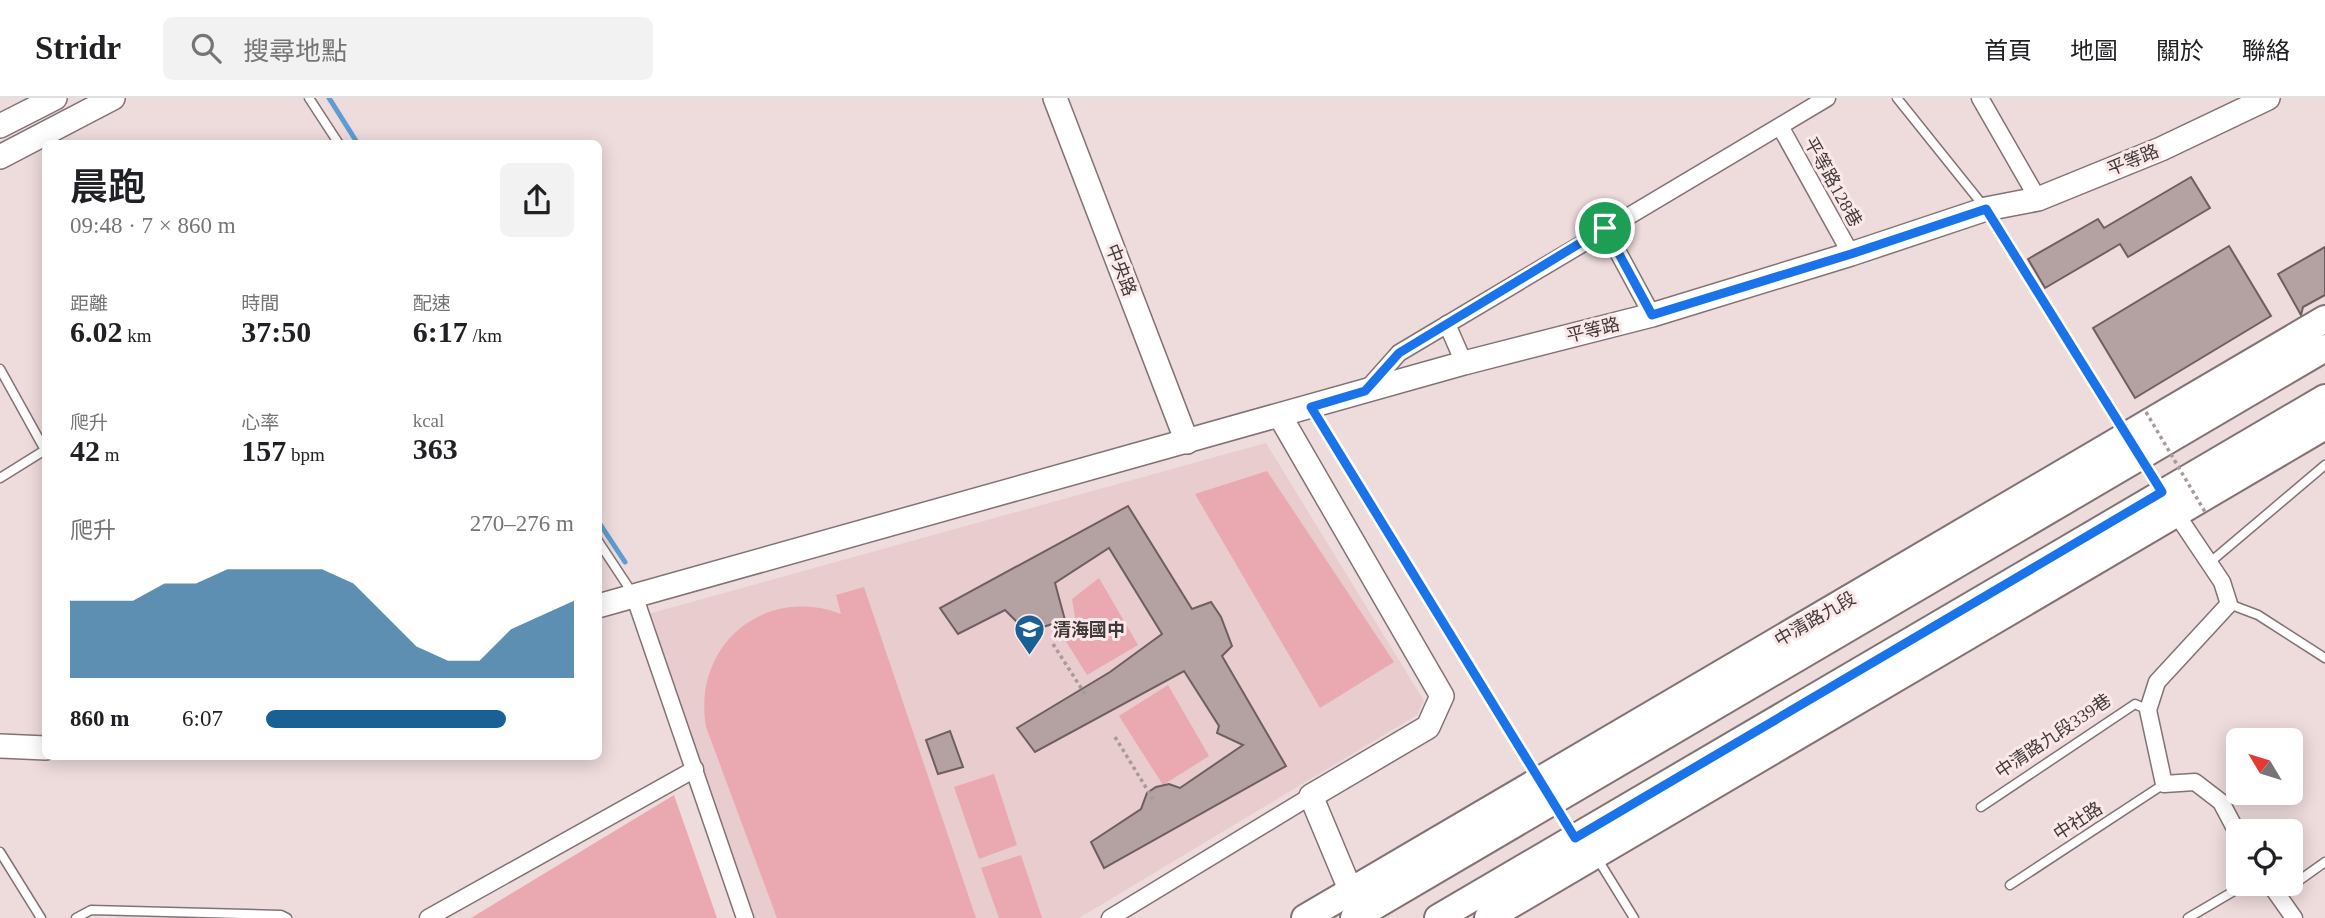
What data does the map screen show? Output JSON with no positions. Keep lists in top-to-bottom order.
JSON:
{
  "streets": {
    "main road": ["中清路九段"],
    "street": ["平等路", "平等路128巷", "中央路"],
    "lane": ["中清路九段339巷", "中社路"]
  },
  "crossings": [
    ["平等路", "平等路128巷"],
    ["平等路", "中央路"]
  ],
  "places": {
    "school or university": ["清海國中"]
  },
  "north": "top left",
  "page": {
    "header": "Stridr",
    "search": "搜尋地點",
    "nav": [
      "首頁",
      "地圖",
      "關於",
      "聯絡"
    ],
    "heading": ["晨跑", "09:48 · 7 × 860 m"],
    "stats": [
      ["距離", "6.02 km"],
      ["時間", "37:50"],
      ["配速", "6:17 /km"],
      ["爬升", "42 m"],
      ["心率", "157 bpm"],
      ["kcal", "363"]
    ],
    "chart": ["爬升", "270–276 m"],
    "list": [
      {
        "name": "860 m",
        "note": "6:07"
      }
    ]
  }
}
